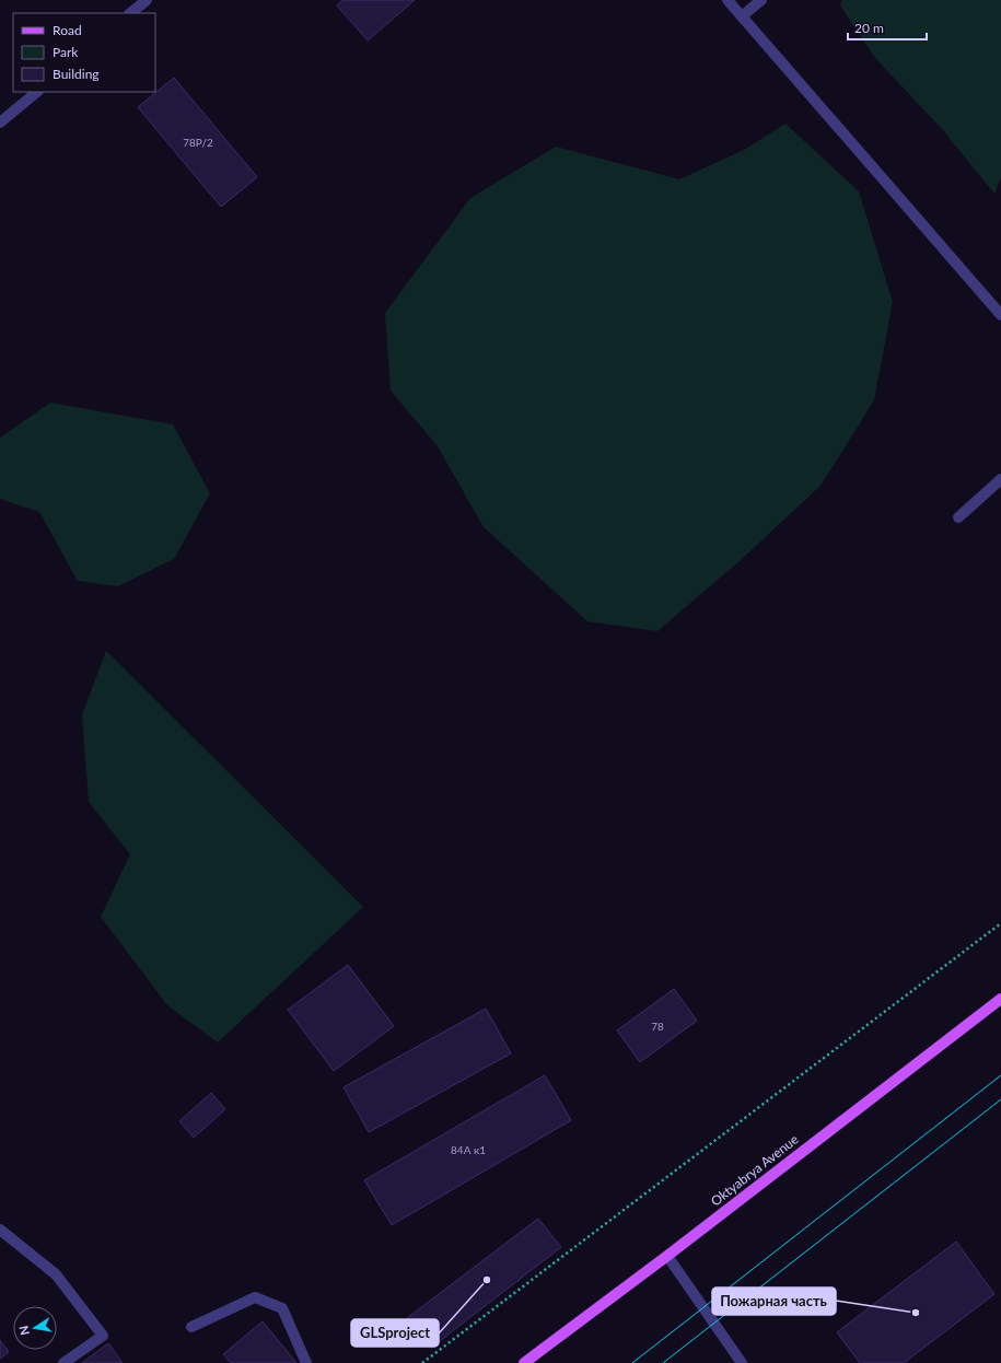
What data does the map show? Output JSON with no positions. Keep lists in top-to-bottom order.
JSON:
{
  "streets": {
    "main road": ["Oktyabrya Avenue"]
  },
  "places": ["GLSproject", "Пожарная часть"],
  "house_numbers": ["78Р/2", "78", "84А к1"],
  "legend": ["Road", "Park", "Building"],
  "scale_bar": "20 m",
  "north": "left"
}
